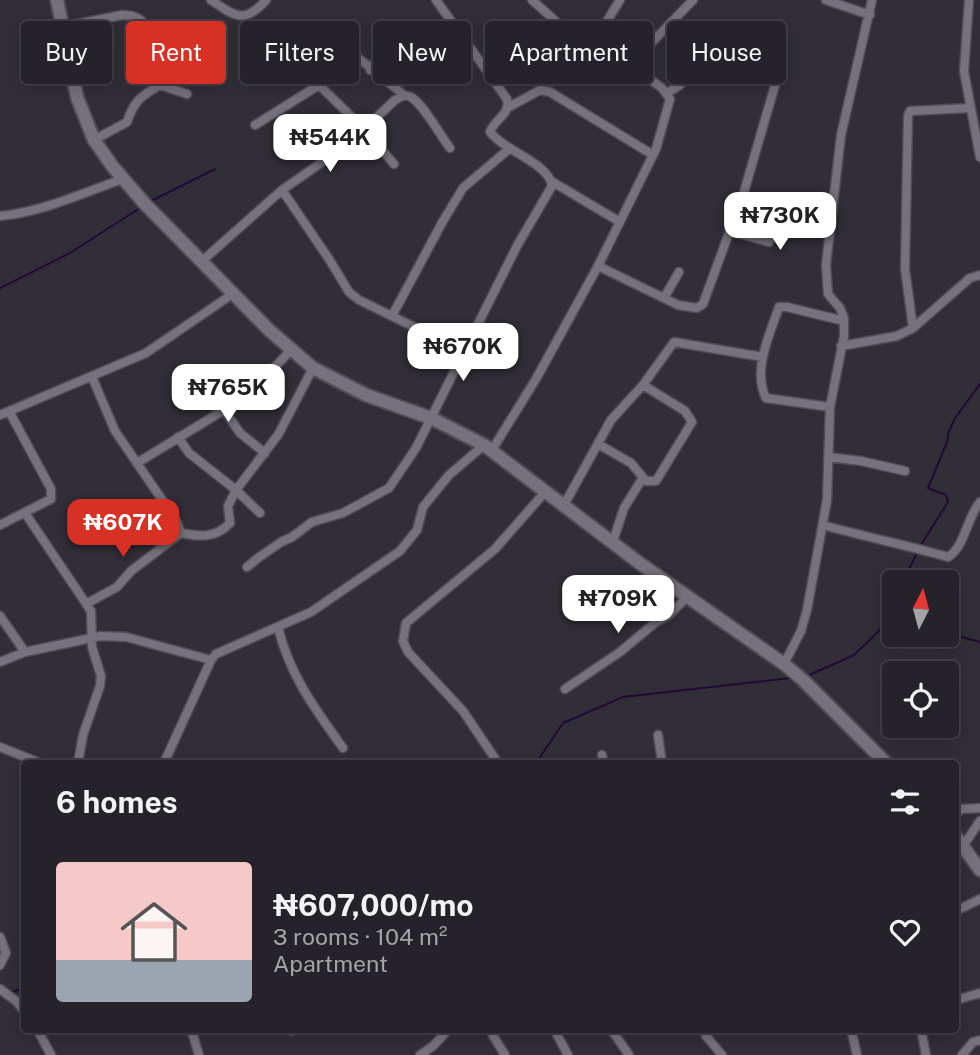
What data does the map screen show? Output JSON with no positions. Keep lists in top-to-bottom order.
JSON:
{
  "north": "top",
  "page": {
    "chip": [
      "Buy",
      "Rent",
      "Filters",
      "New",
      "Apartment",
      "House"
    ],
    "price": [
      "₦544K",
      "₦730K",
      "₦670K",
      "₦765K",
      "₦607K",
      "₦709K"
    ],
    "heading": "6 homes",
    "list": [
      {
        "name": "₦607,000/mo",
        "note": "3 rooms · 104 m² · Apartment"
      }
    ]
  }
}
